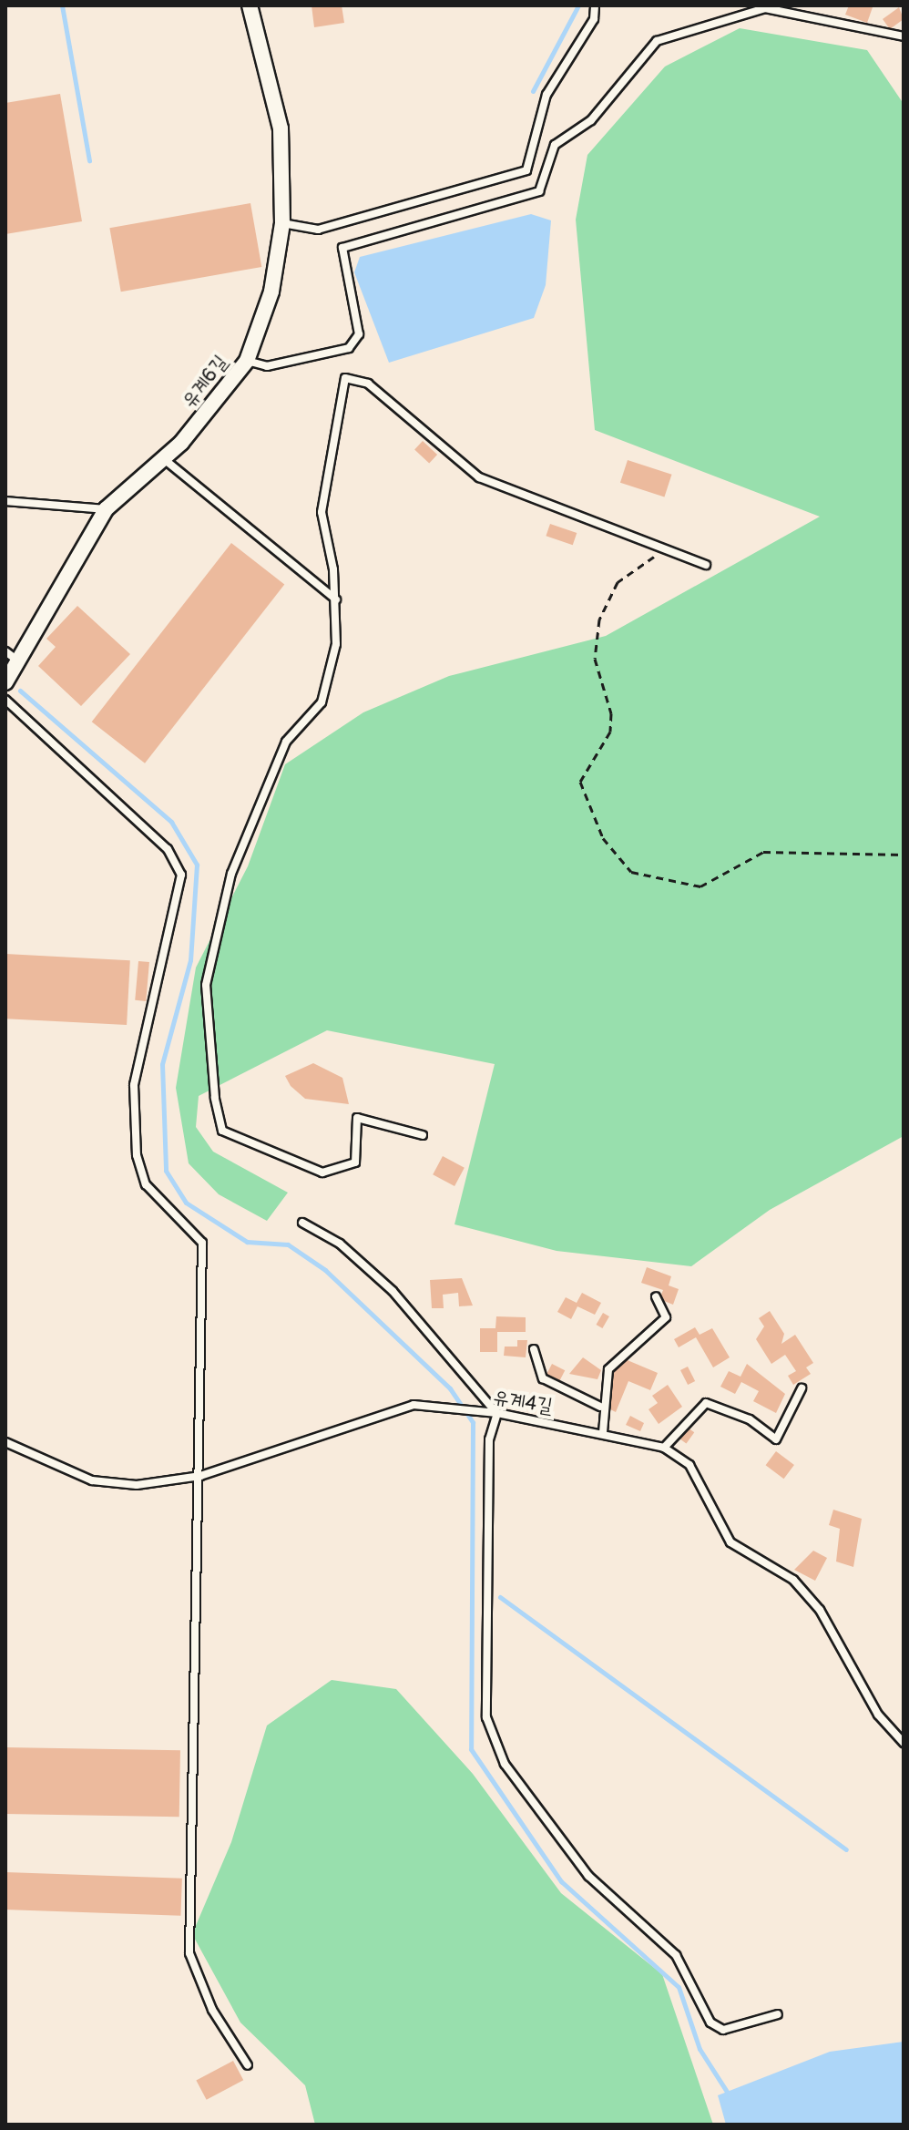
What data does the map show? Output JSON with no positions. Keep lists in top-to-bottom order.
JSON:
{
  "streets": {
    "street": ["유계6길"],
    "lane": ["유계4길"]
  }
}
